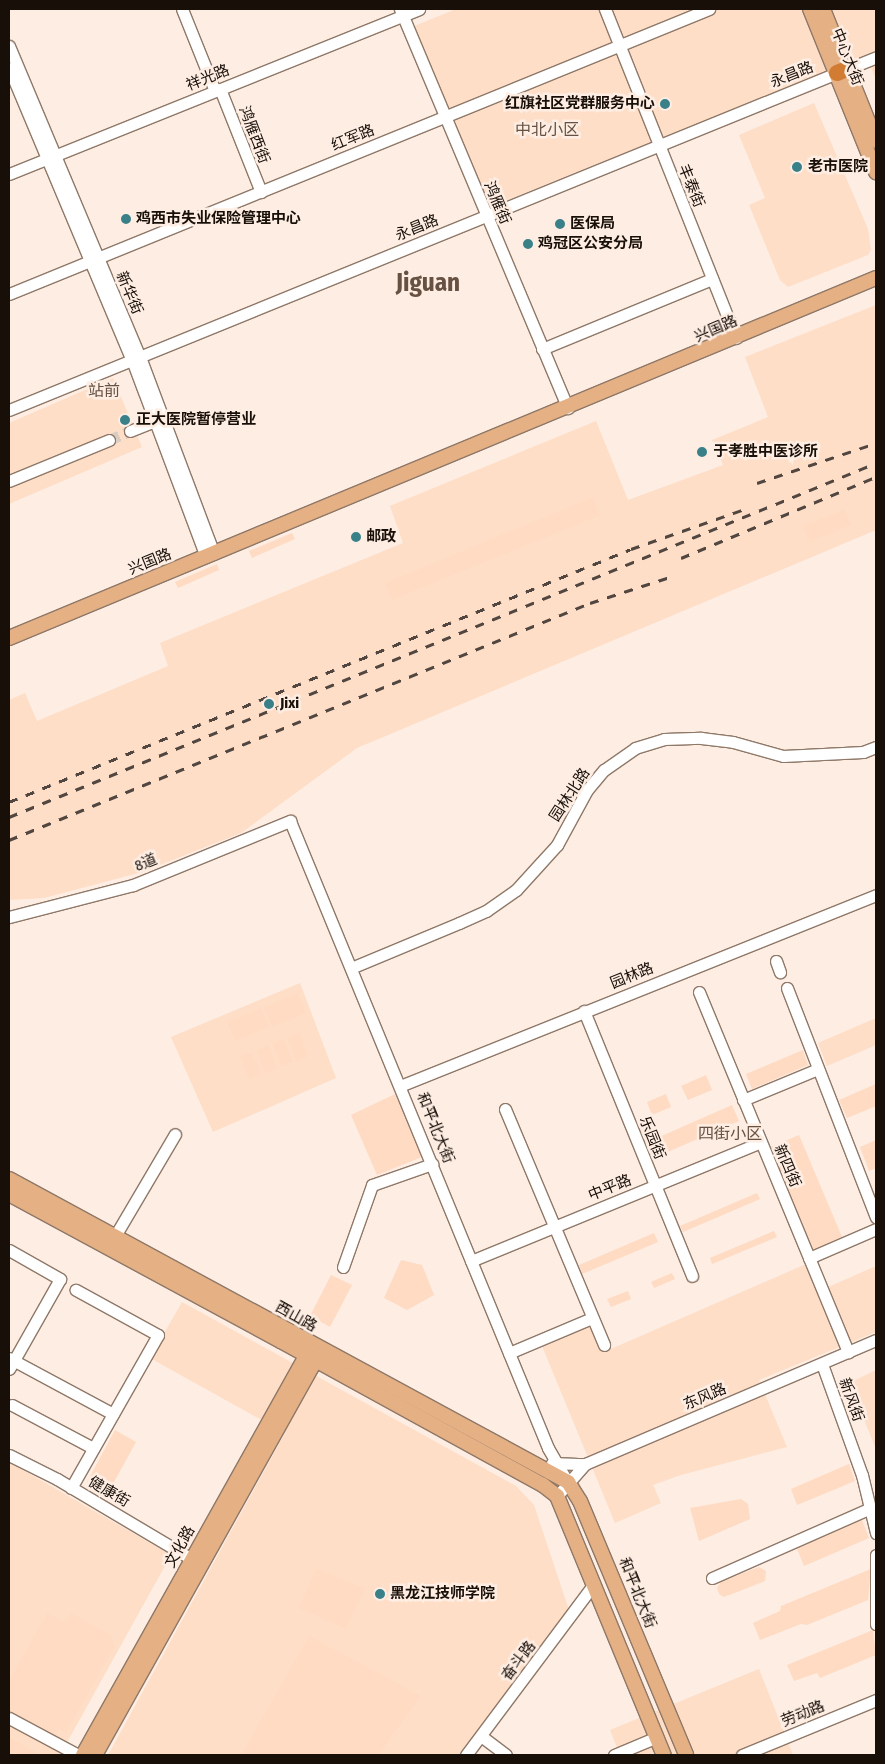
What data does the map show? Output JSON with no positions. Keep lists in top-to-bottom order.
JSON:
{
  "streets": {
    "main road": [
      "中心大街",
      "兴国路",
      "和平北大街",
      "西山路",
      "文化路"
    ],
    "street": [
      "永昌路",
      "祥光路",
      "鸿雁西街",
      "红军路",
      "丰泰街",
      "鸿雁街",
      "新华街",
      "园林北路",
      "8道",
      "园林路",
      "乐园街",
      "新四街",
      "中平路",
      "东风路",
      "新风街",
      "健康街",
      "奋斗路",
      "劳动路"
    ]
  },
  "crossings": [
    ["中心大街", "永昌路"],
    ["永昌路", "丰泰街"],
    ["永昌路", "鸿雁街"],
    ["永昌路", "新华街"],
    ["祥光路", "鸿雁西街"],
    ["祥光路", "鸿雁街"],
    ["祥光路", "新华街"],
    ["鸿雁西街", "红军路"],
    ["红军路", "丰泰街"],
    ["红军路", "鸿雁街"],
    ["红军路", "新华街"],
    ["丰泰街", "兴国路"],
    ["鸿雁街", "兴国路"],
    ["新华街", "兴国路"],
    ["园林北路", "和平北大街"],
    ["8道", "和平北大街"],
    ["园林路", "和平北大街"],
    ["园林路", "乐园街"],
    ["和平北大街", "中平路"],
    ["和平北大街", "西山路"],
    ["和平北大街", "东风路"],
    ["和平北大街", "奋斗路"],
    ["乐园街", "中平路"],
    ["新四街", "中平路"],
    ["新四街", "东风路"],
    ["西山路", "东风路"],
    ["西山路", "文化路"],
    ["东风路", "新风街"],
    ["健康街", "文化路"]
  ],
  "districts": [
    "中北小区",
    "Jiguan",
    "站前",
    "四街小区"
  ],
  "places": [
    "红旗社区党群服务中心",
    "老市医院",
    "鸡西市失业保险管理中心",
    "医保局",
    "鸡冠区公安分局",
    "正大医院暂停营业",
    "于孝胜中医诊所",
    "邮政",
    "Jixi",
    "黑龙江技师学院"
  ]
}
